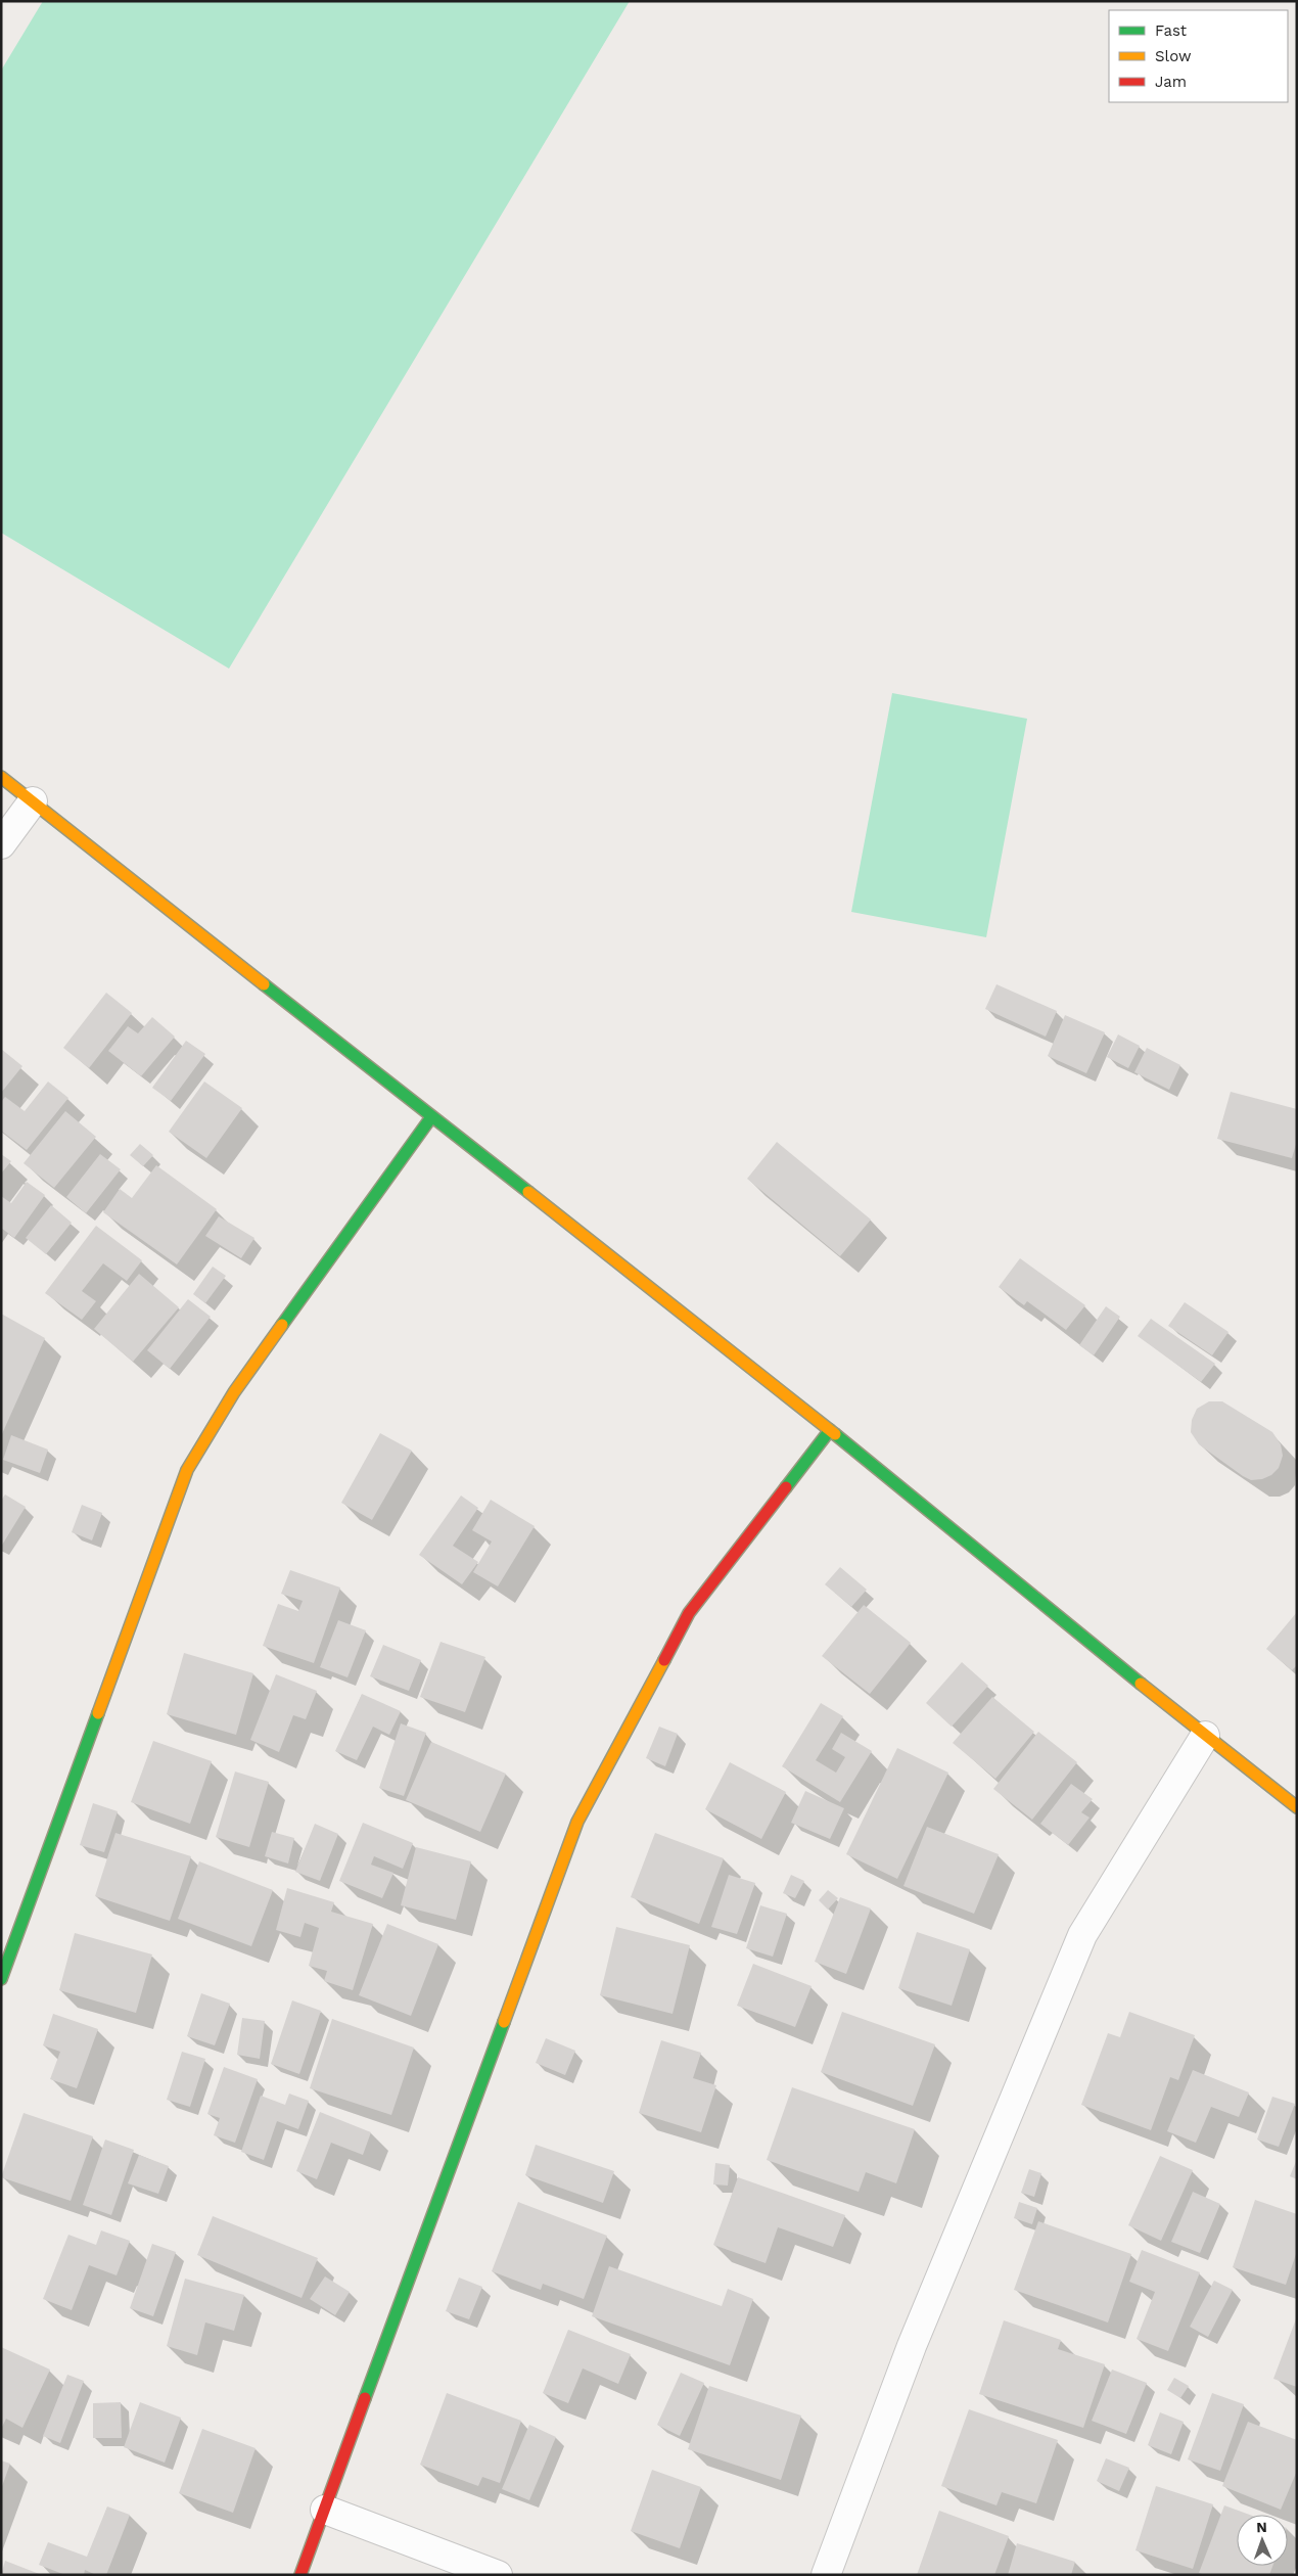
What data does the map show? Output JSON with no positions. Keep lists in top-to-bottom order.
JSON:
{
  "legend": ["Fast", "Slow", "Jam"],
  "north": "top"
}
